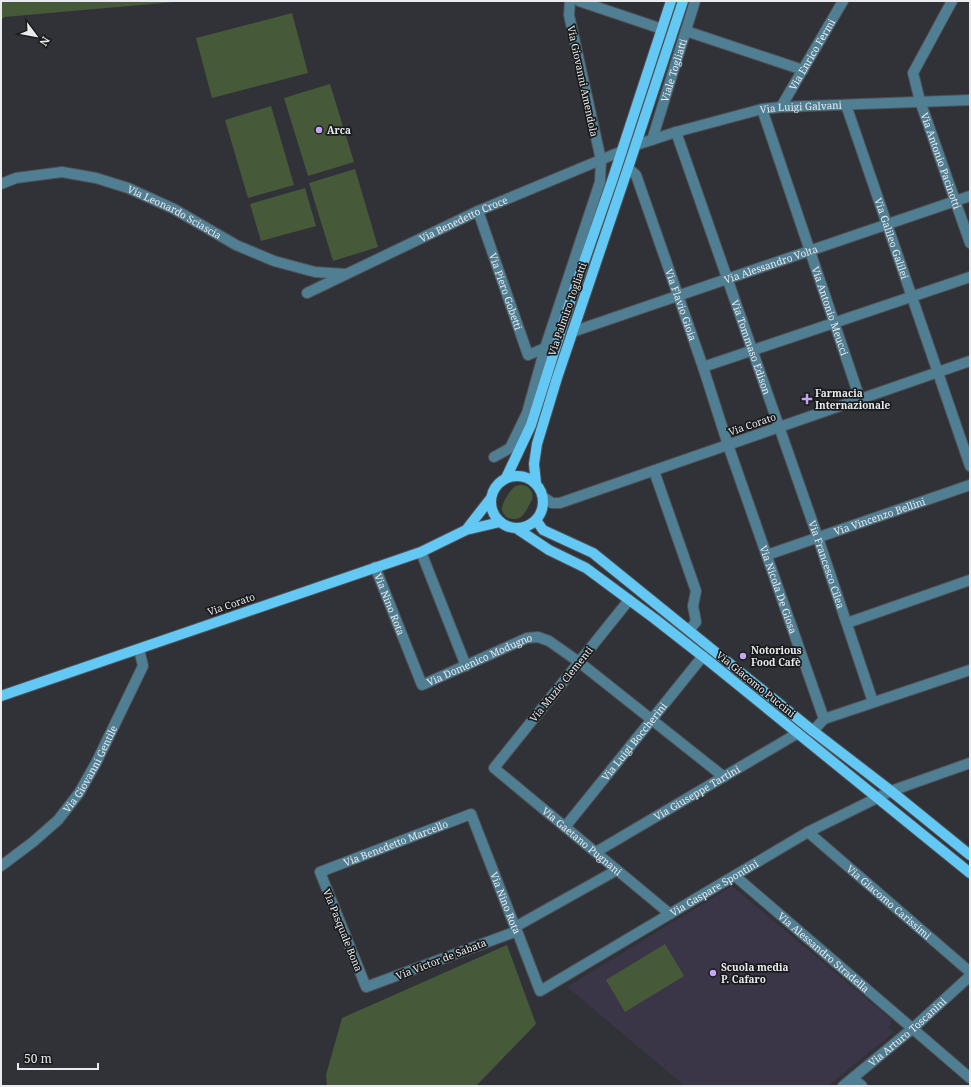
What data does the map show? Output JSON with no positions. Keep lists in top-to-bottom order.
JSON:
{
  "streets": {
    "main road": ["Via Palmiro Togliatti", "Via Corato", "Via Giacomo Puccini"],
    "street": [
      "Via Enrico Fermi",
      "Viale Togliatti",
      "Via Giovanni Amendola",
      "Via Luigi Galvani",
      "Via Antonio Pacinotti",
      "Via Leonardo Sciascia",
      "Via Benedetto Croce",
      "Via Galileo Galilei",
      "Via Alessandro Volta",
      "Via Piero Gobetti",
      "Via Flavio Gioia",
      "Via Antonio Meucci",
      "Via Tommaso Edison",
      "Via Vincenzo Bellini",
      "Via Francesco Cilea",
      "Via Nicola De Giosa",
      "Via Nino Rota",
      "Via Domenico Modugno",
      "Via Muzio Clementi",
      "Via Luigi Boccherini",
      "Via Giovanni Gentile",
      "Via Giuseppe Tartini",
      "Via Gaetano Pugnani",
      "Via Benedetto Marcello",
      "Via Gaspare Spontini",
      "Via Giacomo Carissimi",
      "Via Pasquale Bona",
      "Via Alessandro Stradella",
      "Via Victor de Sabata",
      "Via Arturo Toscanini"
    ]
  },
  "crossings": [
    ["Via Enrico Fermi", "Via Luigi Galvani"],
    ["Viale Togliatti", "Via Luigi Galvani"],
    ["Via Giovanni Amendola", "Via Benedetto Croce"],
    ["Via Giovanni Amendola", "Via Piero Gobetti"],
    ["Via Luigi Galvani", "Via Antonio Pacinotti"],
    ["Via Luigi Galvani", "Via Galileo Galilei"],
    ["Via Luigi Galvani", "Via Palmiro Togliatti"],
    ["Via Luigi Galvani", "Via Antonio Meucci"],
    ["Via Luigi Galvani", "Via Tommaso Edison"],
    ["Via Antonio Pacinotti", "Via Alessandro Volta"],
    ["Via Leonardo Sciascia", "Via Benedetto Croce"],
    ["Via Benedetto Croce", "Via Piero Gobetti"],
    ["Via Benedetto Croce", "Via Palmiro Togliatti"],
    ["Via Galileo Galilei", "Via Alessandro Volta"],
    ["Via Galileo Galilei", "Via Corato"],
    ["Via Alessandro Volta", "Via Flavio Gioia"],
    ["Via Alessandro Volta", "Via Palmiro Togliatti"],
    ["Via Alessandro Volta", "Via Antonio Meucci"],
    ["Via Alessandro Volta", "Via Tommaso Edison"],
    ["Via Flavio Gioia", "Via Palmiro Togliatti"],
    ["Via Flavio Gioia", "Via Corato"],
    ["Via Flavio Gioia", "Via Nicola De Giosa"],
    ["Via Palmiro Togliatti", "Via Corato"],
    ["Via Palmiro Togliatti", "Via Giacomo Puccini"],
    ["Via Antonio Meucci", "Via Corato"],
    ["Via Tommaso Edison", "Via Corato"],
    ["Via Tommaso Edison", "Via Francesco Cilea"],
    ["Via Corato", "Via Francesco Cilea"],
    ["Via Corato", "Via Nicola De Giosa"],
    ["Via Corato", "Via Nino Rota"],
    ["Via Corato", "Via Giacomo Puccini"],
    ["Via Corato", "Via Giovanni Gentile"],
    ["Via Vincenzo Bellini", "Via Francesco Cilea"],
    ["Via Vincenzo Bellini", "Via Nicola De Giosa"],
    ["Via Nino Rota", "Via Domenico Modugno"],
    ["Via Nino Rota", "Via Benedetto Marcello"],
    ["Via Nino Rota", "Via Gaspare Spontini"],
    ["Via Nino Rota", "Via Victor de Sabata"],
    ["Via Domenico Modugno", "Via Muzio Clementi"],
    ["Via Domenico Modugno", "Via Luigi Boccherini"],
    ["Via Domenico Modugno", "Via Giuseppe Tartini"],
    ["Via Muzio Clementi", "Via Giacomo Puccini"],
    ["Via Muzio Clementi", "Via Gaetano Pugnani"],
    ["Via Giacomo Puccini", "Via Luigi Boccherini"],
    ["Via Giacomo Puccini", "Via Giuseppe Tartini"],
    ["Via Giacomo Puccini", "Via Gaspare Spontini"],
    ["Via Luigi Boccherini", "Via Gaetano Pugnani"],
    ["Via Giuseppe Tartini", "Via Gaetano Pugnani"],
    ["Via Gaetano Pugnani", "Via Gaspare Spontini"],
    ["Via Gaetano Pugnani", "Via Victor de Sabata"],
    ["Via Benedetto Marcello", "Via Pasquale Bona"],
    ["Via Gaspare Spontini", "Via Giacomo Carissimi"],
    ["Via Gaspare Spontini", "Via Alessandro Stradella"],
    ["Via Pasquale Bona", "Via Victor de Sabata"],
    ["Via Alessandro Stradella", "Via Arturo Toscanini"]
  ],
  "places": {
    "other": ["Arca", "Notorious Food Cafè", "Scuola media P. Cafaro"],
    "health": ["Farmacia Internazionale"]
  },
  "scale_bar": "50 m",
  "north": "bottom right"
}
